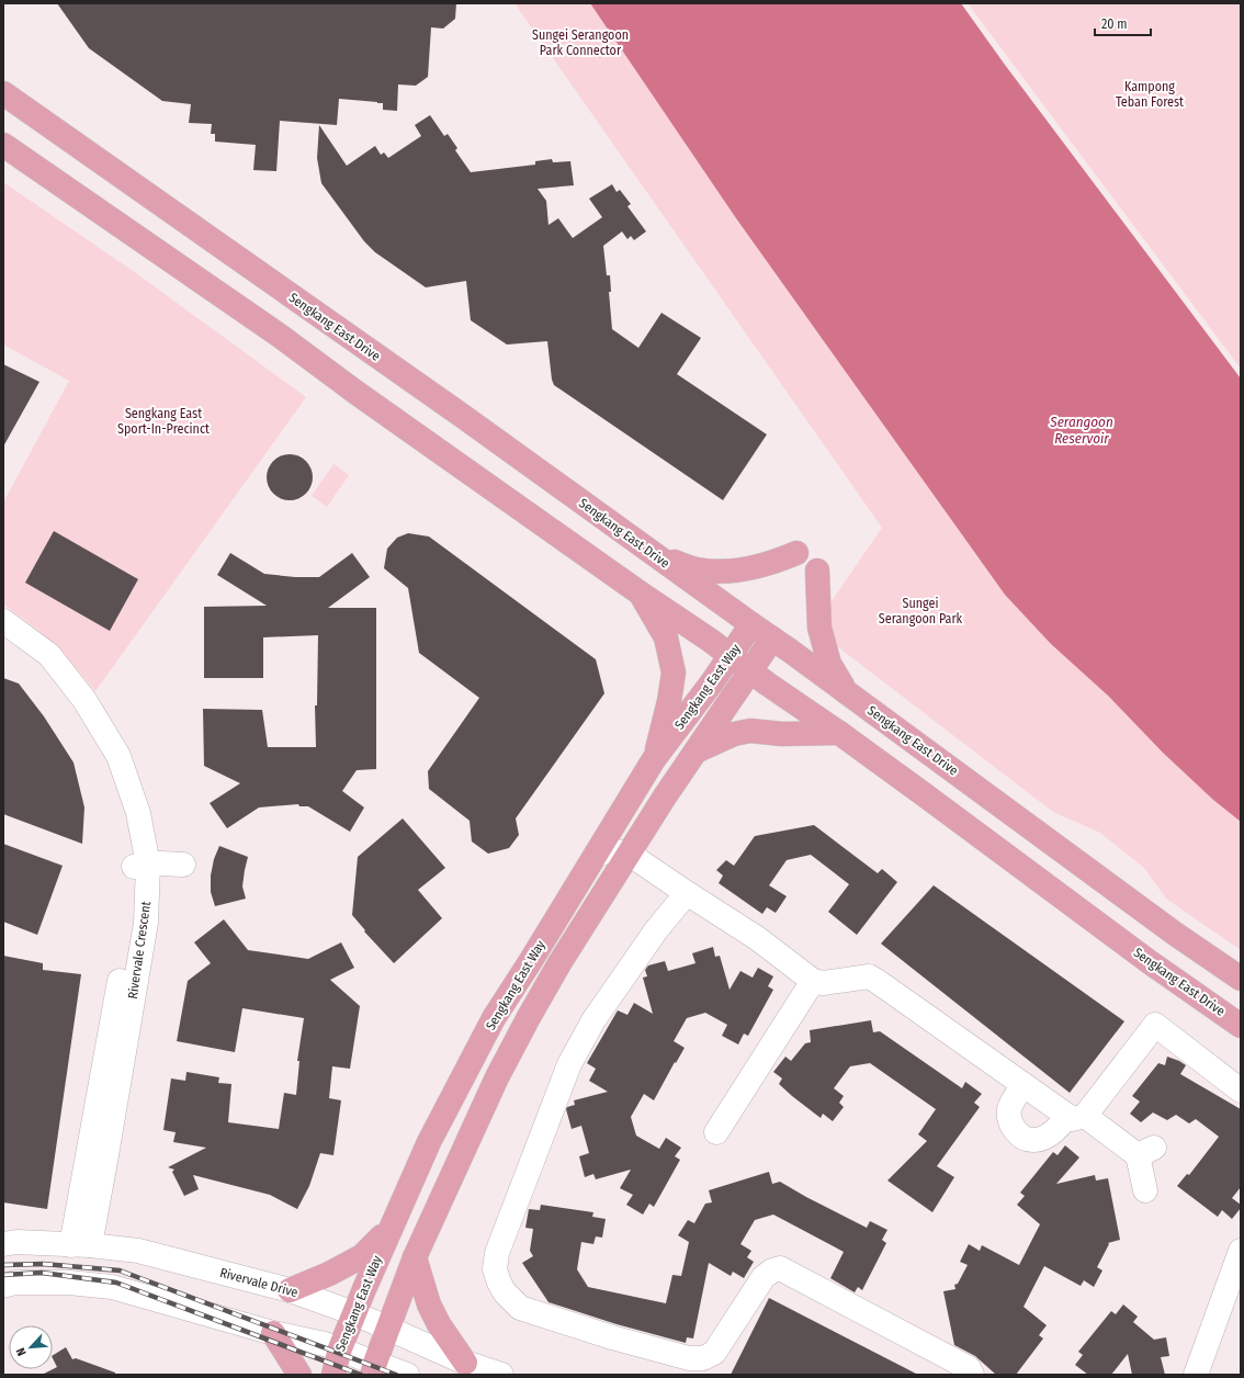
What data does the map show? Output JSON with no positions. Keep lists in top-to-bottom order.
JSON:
{
  "streets": {
    "main road": ["Sengkang East Drive", "Sengkang East Way"],
    "street": ["Rivervale Crescent", "Rivervale Drive"]
  },
  "crossings": [
    ["Sengkang East Drive", "Sengkang East Way"],
    ["Sengkang East Way", "Rivervale Drive"],
    ["Rivervale Crescent", "Rivervale Drive"]
  ],
  "water": ["Serangoon Reservoir"],
  "parks": [
    "Sungei Serangoon Park Connector",
    "Kampong Teban Forest",
    "Sengkang East Sport-In-Precinct",
    "Sungei Serangoon Park"
  ],
  "scale_bar": "20 m",
  "north": "bottom left"
}
